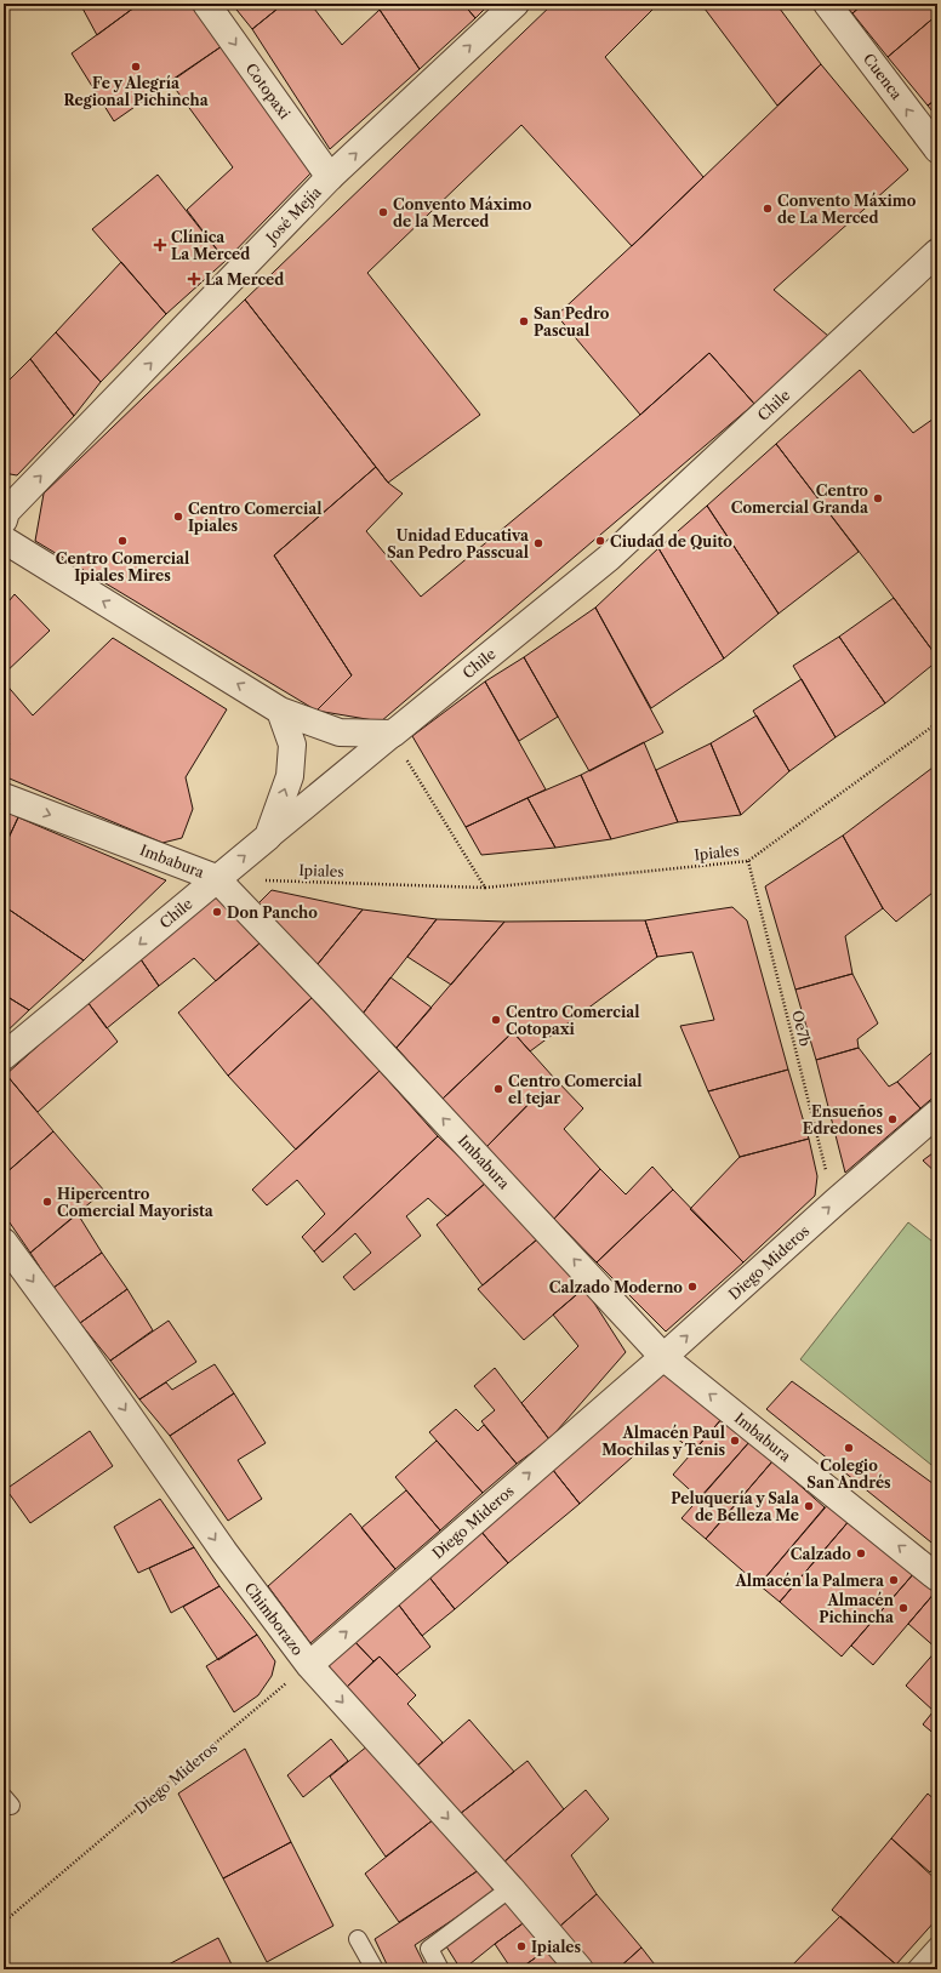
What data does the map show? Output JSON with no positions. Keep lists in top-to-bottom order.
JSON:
{
  "streets": {
    "street": [
      "Cuenca",
      "Cotopaxi",
      "José Mejía",
      "Chile",
      "Imbabura",
      "Diego Mideros",
      "Chimborazo"
    ],
    "path": ["Ipiales", "Oe7b"]
  },
  "crossings": [
    ["Cotopaxi", "José Mejía"],
    ["Chile", "Ipiales"],
    ["Chile", "Imbabura"],
    ["Ipiales", "Imbabura"],
    ["Ipiales", "Oe7b"],
    ["Imbabura", "Diego Mideros"],
    ["Oe7b", "Diego Mideros"],
    ["Diego Mideros", "Chimborazo"]
  ],
  "one_way": [
    "Cuenca",
    "Cotopaxi",
    "José Mejía",
    "Diego Mideros",
    "Chimborazo"
  ],
  "places": {
    "other": [
      "Fe y Alegría Regional Pichincha",
      "Convento Máximo de La Merced",
      "Convento Máximo de la Merced",
      "San Pedro Pascual",
      "Centro Comercial Granda",
      "Centro Comercial Ipiales",
      "Centro Comercial Ipiales Mires",
      "Ciudad de Quito",
      "Unidad Educativa San Pedro Passcual",
      "Don Pancho",
      "Centro Comercial Cotopaxi",
      "Centro Comercial el tejar",
      "Ensueños Edredones",
      "Hipercentro Comercial Mayorista",
      "Calzado Moderno",
      "Almacén Paul Mochilas y Tenis",
      "Colegio San Andrés",
      "Peluquería y Sala de Belleza Me",
      "Calzado",
      "Almacén la Palmera",
      "Almacén Pichincha",
      "Ipiales"
    ],
    "health": ["Clínica La Merced", "La Merced"]
  }
}
